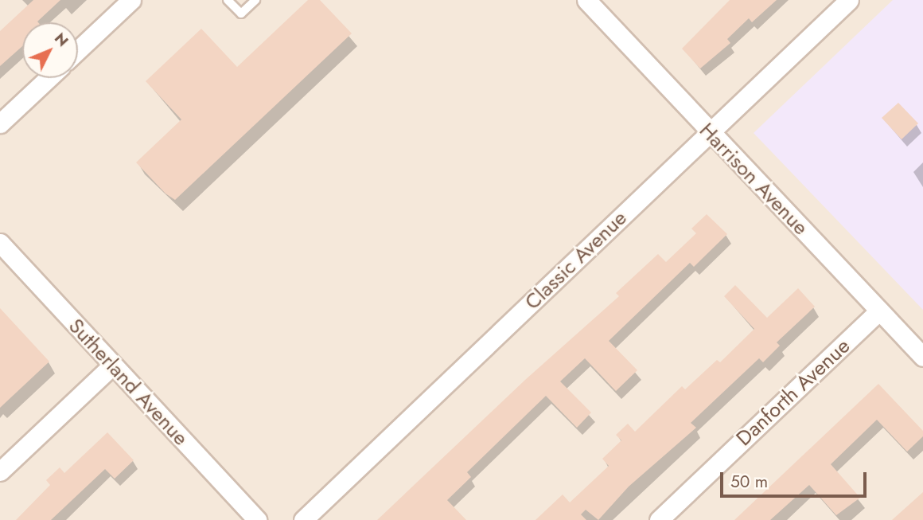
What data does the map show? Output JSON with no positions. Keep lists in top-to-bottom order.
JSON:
{
  "streets": {
    "street": [
      "Harrison Avenue",
      "Classic Avenue",
      "Sutherland Avenue",
      "Danforth Avenue"
    ]
  },
  "crossings": [
    ["Harrison Avenue", "Classic Avenue"],
    ["Harrison Avenue", "Danforth Avenue"]
  ],
  "scale_bar": "50 m",
  "north": "top right"
}
